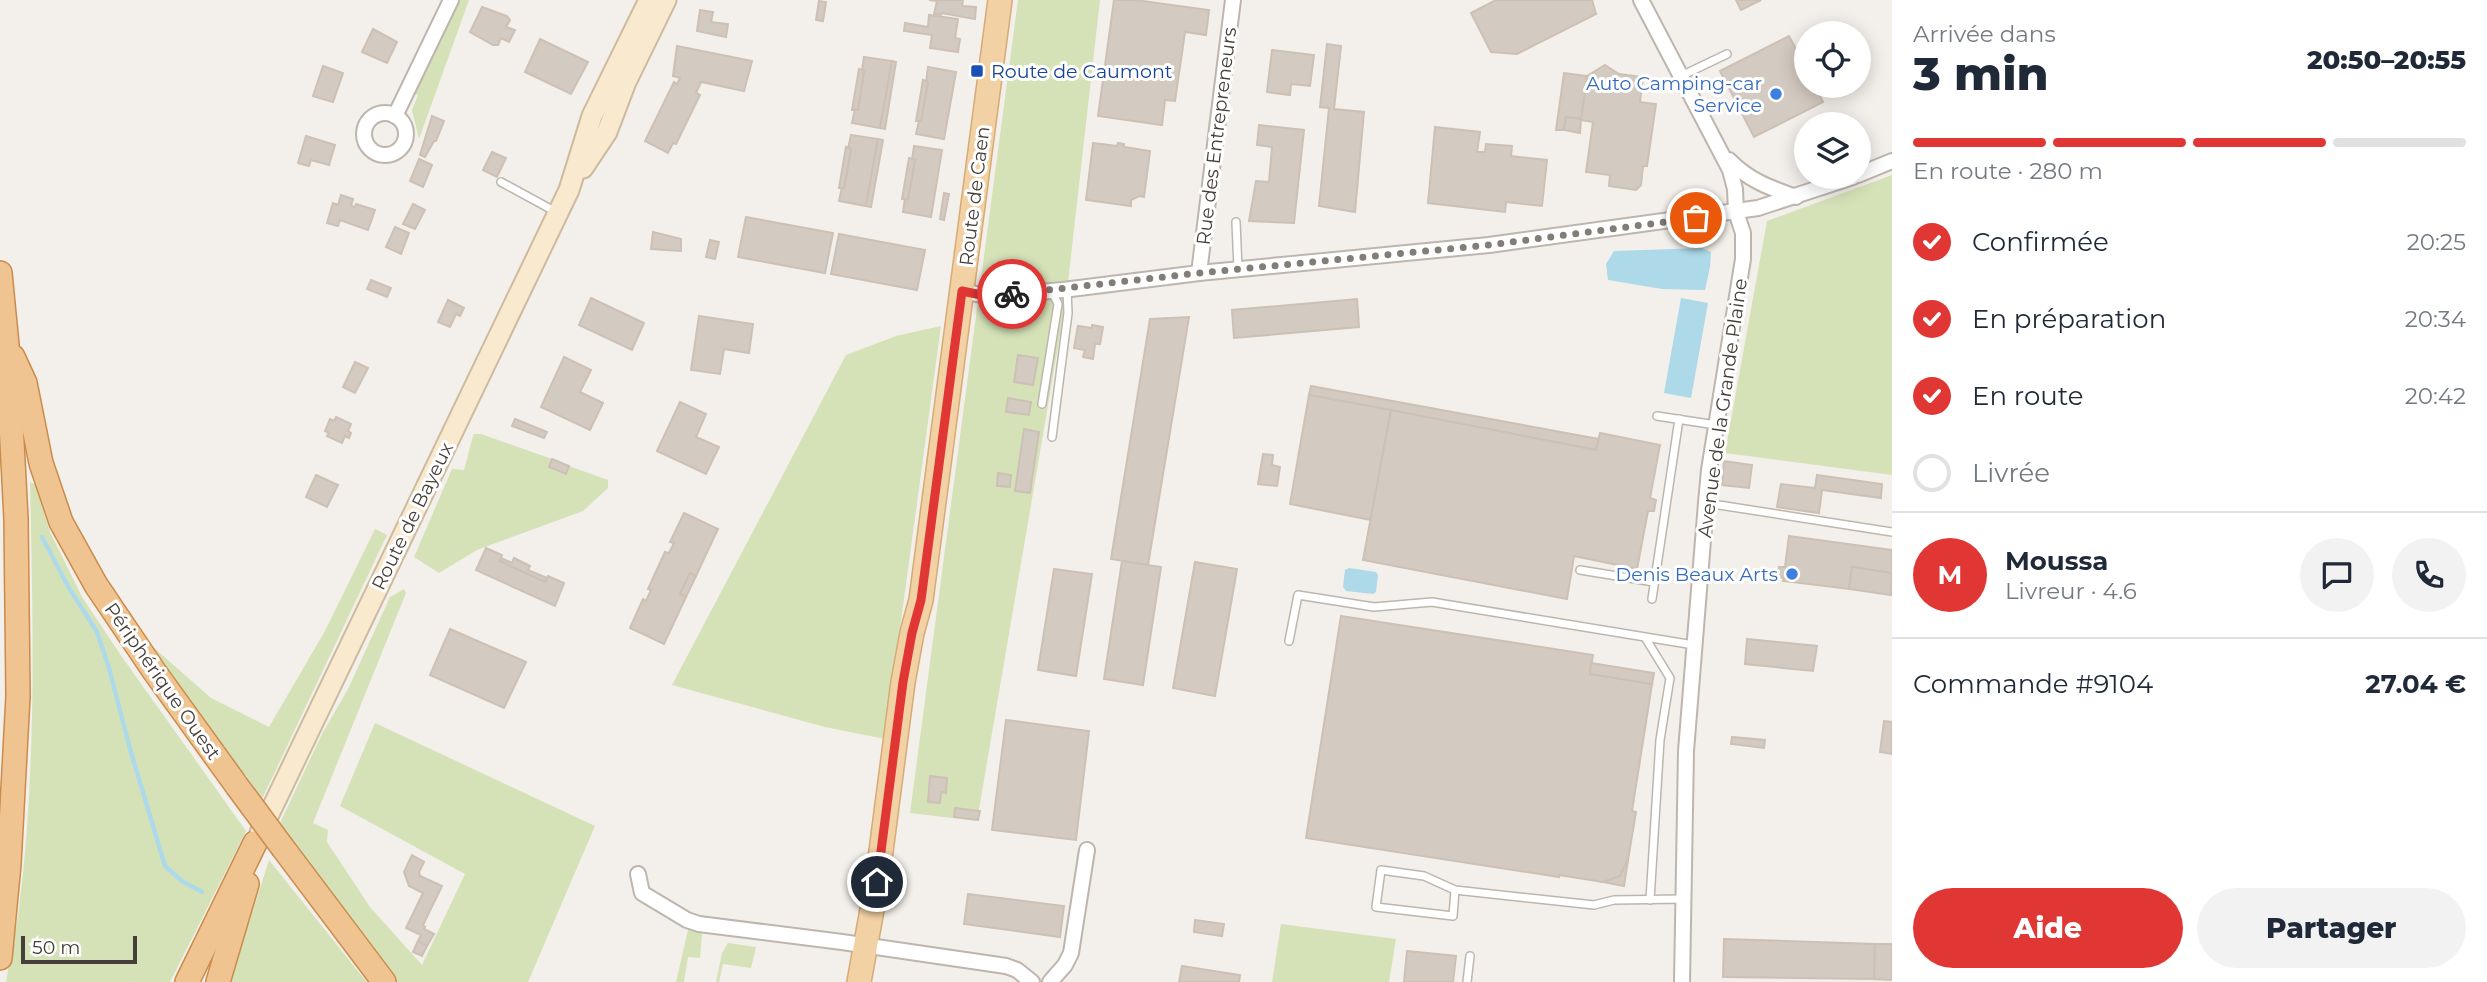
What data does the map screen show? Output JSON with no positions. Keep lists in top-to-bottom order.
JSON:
{
  "streets": {
    "highway": ["Périphérique Ouest"],
    "main road": ["Route de Caen", "Route de Bayeux"],
    "street": ["Rue des Entrepreneurs", "Avenue de la Grande Plaine"]
  },
  "places": {
    "transit": ["Route de Caumont"],
    "other": ["Auto Camping-car Service", "Denis Beaux Arts"]
  },
  "scale_bar": "50 m",
  "page": {
    "heading": ["3 min", "Arrivée dans", "20:50–20:55"],
    "panel": [
      "Moussa",
      "Livreur · 4.6",
      "Commande #9104",
      "27.04 €"
    ],
    "bar": "En route · 280 m",
    "list": [
      ["Confirmée", "20:25"],
      ["En préparation", "20:34"],
      ["En route", "20:42"],
      "Livrée"
    ],
    "round": "M",
    "buttons": ["Aide", "Partager"],
    "scale": "50 m"
  }
}
